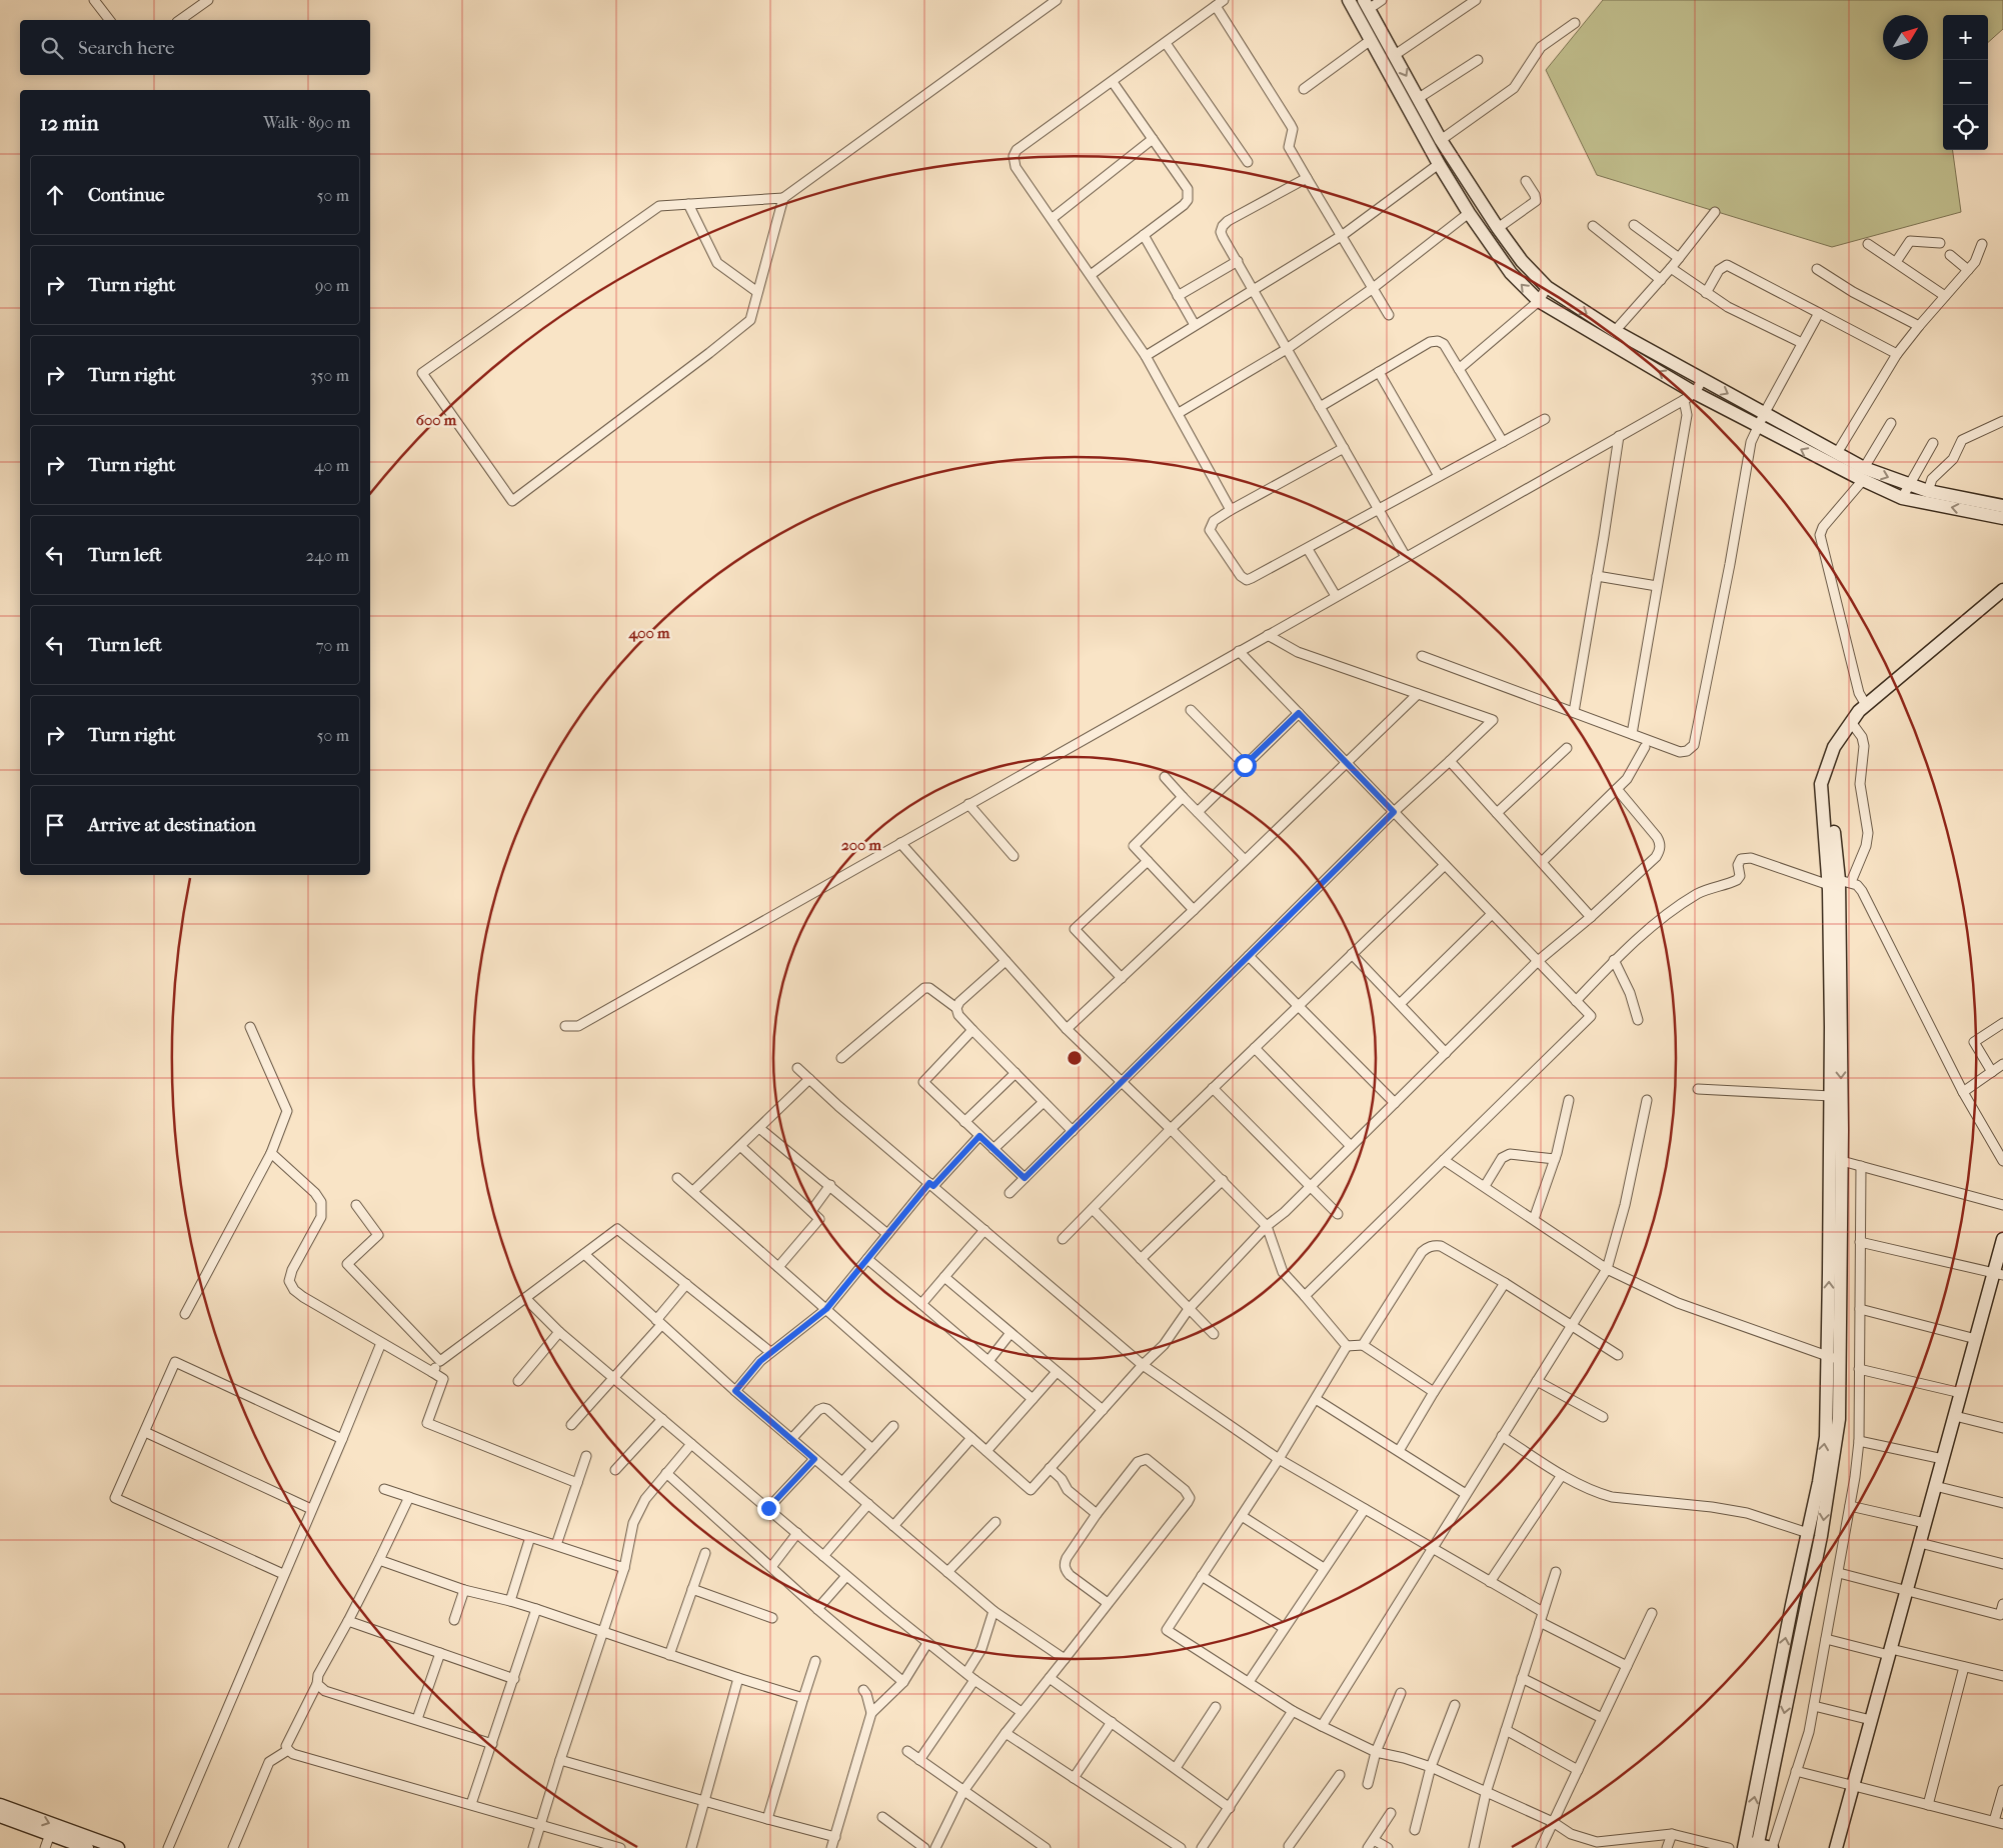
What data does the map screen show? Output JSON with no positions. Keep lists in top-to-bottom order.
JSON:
{
  "north": "top right",
  "page": {
    "map_buttons": ["+", "−"],
    "search": "Search here",
    "heading": ["12 min", "Walk · 890 m"],
    "list": [
      ["Continue", "50 m"],
      ["Turn right", "90 m"],
      ["Turn right", "350 m"],
      ["Turn right", "40 m"],
      ["Turn left", "240 m"],
      ["Turn left", "70 m"],
      ["Turn right", "50 m"],
      "Arrive at destination"
    ]
  },
  "rings": ["600 m", "400 m", "200 m"]
}
